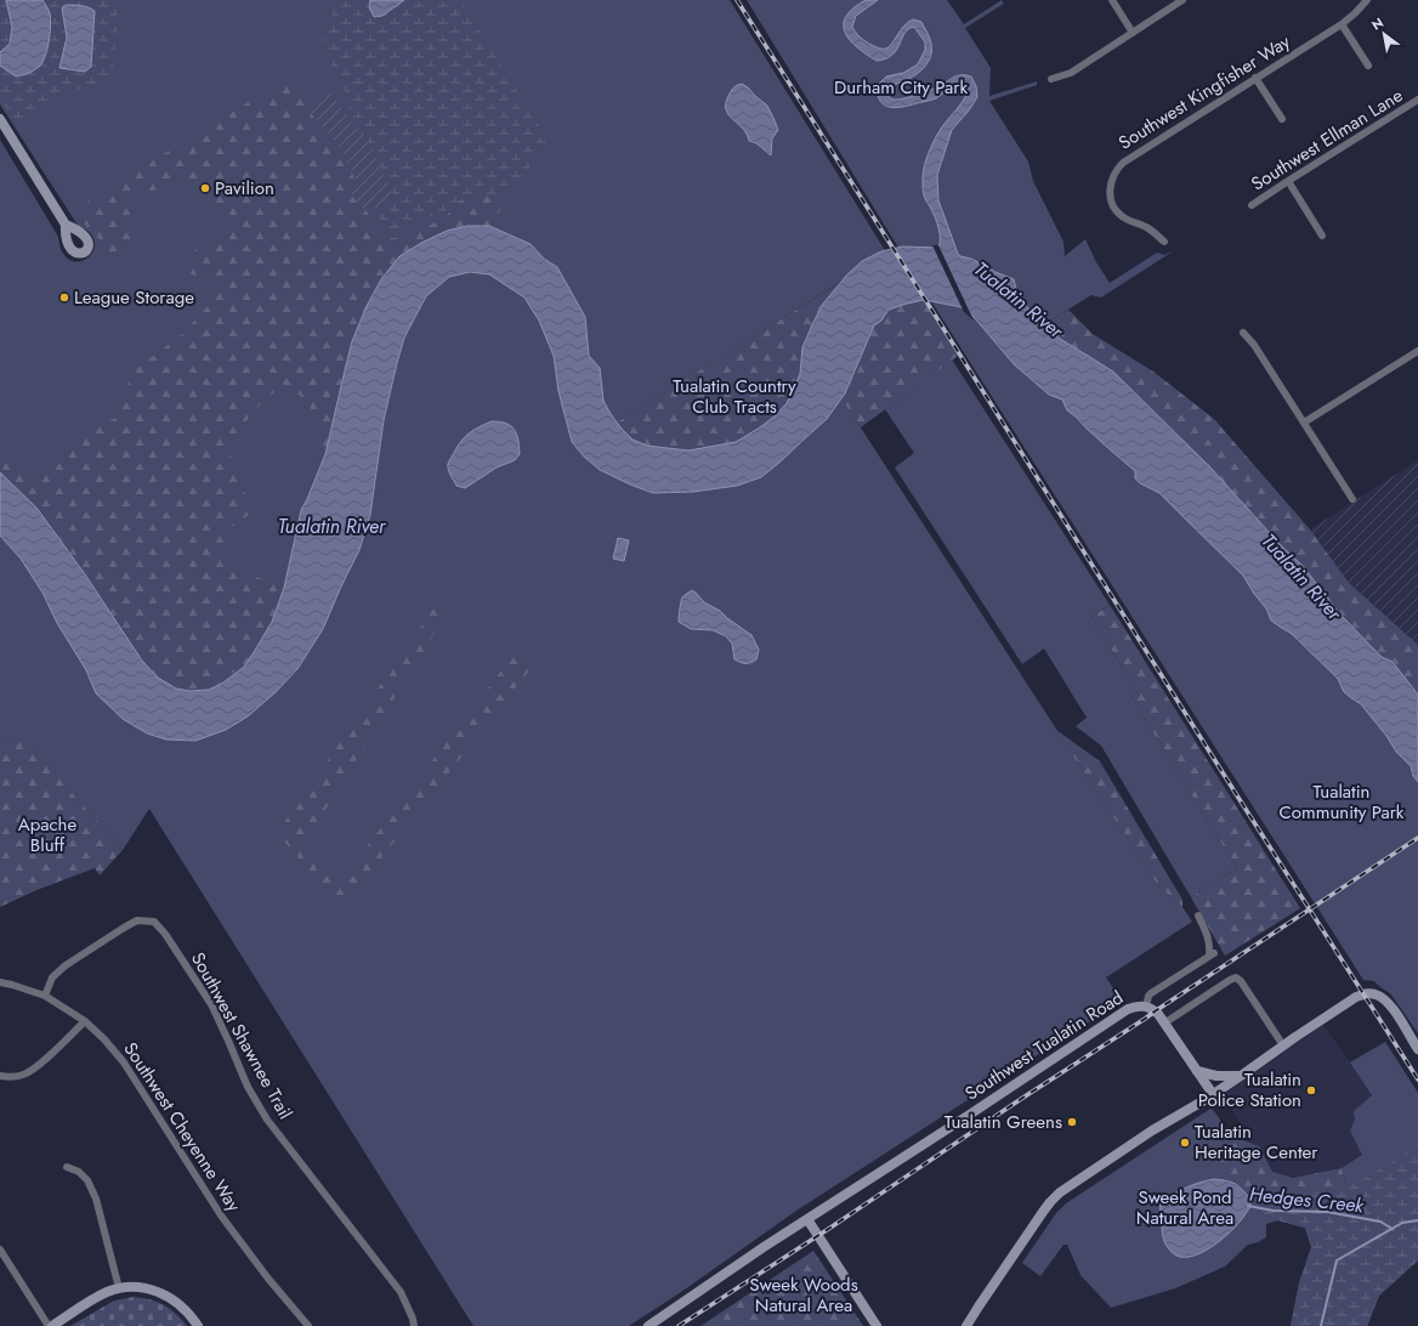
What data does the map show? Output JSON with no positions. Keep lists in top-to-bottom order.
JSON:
{
  "streets": {
    "main road": ["Southwest Tualatin Road"],
    "street": [
      "Southwest Kingfisher Way",
      "Southwest Ellman Lane",
      "Southwest Shawnee Trail",
      "Southwest Cheyenne Way"
    ]
  },
  "crossings": [
    ["Southwest Shawnee Trail", "Southwest Cheyenne Way"]
  ],
  "water": ["Tualatin River", "Hedges Creek"],
  "parks": [
    "Durham City Park",
    "Tualatin Country Club Tracts",
    "Tualatin Community Park",
    "Apache Bluff",
    "Sweek Pond Natural Area",
    "Sweek Woods Natural Area"
  ],
  "places": [
    "Pavilion",
    "League Storage",
    "Tualatin Police Station",
    "Tualatin Greens",
    "Tualatin Heritage Center"
  ],
  "north": "top left"
}
